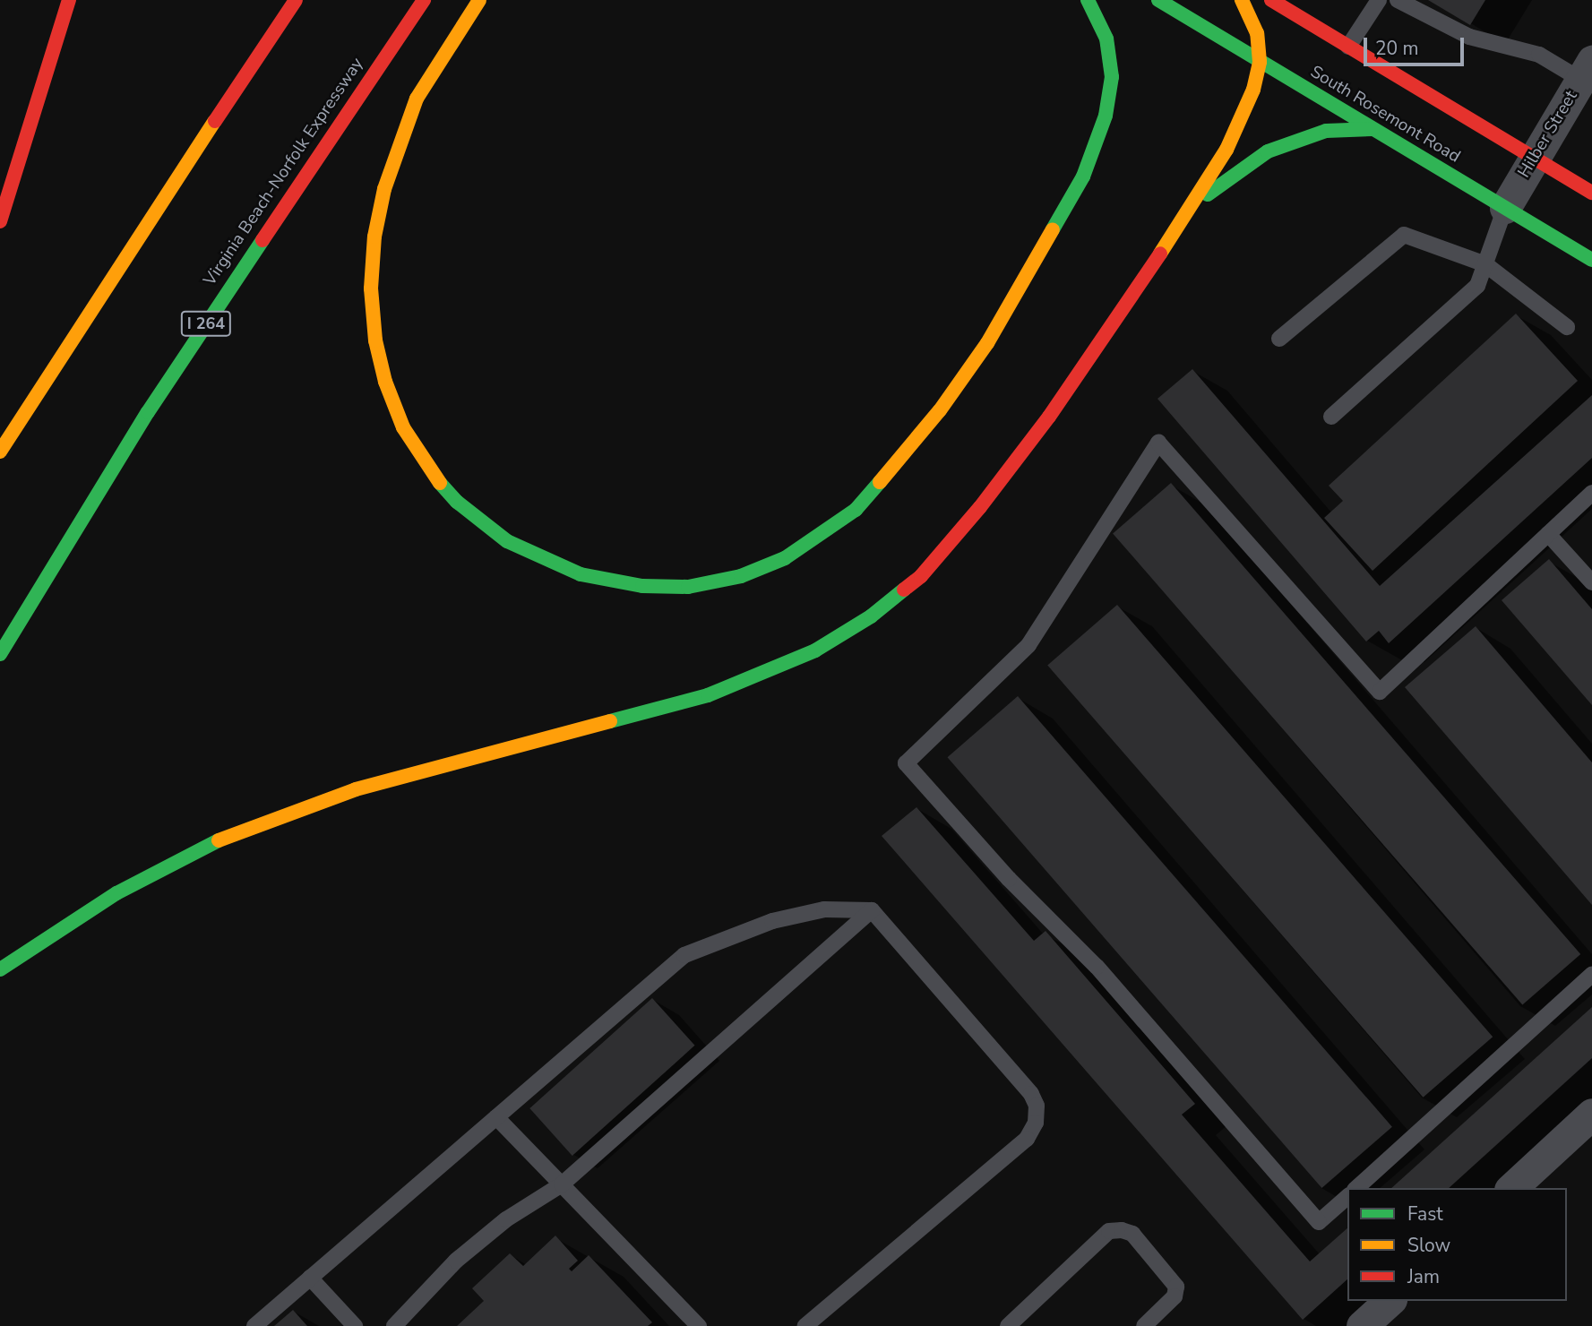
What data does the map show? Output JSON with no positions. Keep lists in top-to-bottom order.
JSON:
{
  "streets": {
    "main road": ["South Rosemont Road", "Virginia Beach-Norfolk Expressway", "I 264"],
    "street": ["Hilber Street"]
  },
  "crossings": [
    ["South Rosemont Road", "Hilber Street"]
  ],
  "legend": ["Fast", "Slow", "Jam"],
  "scale_bar": "20 m"
}
